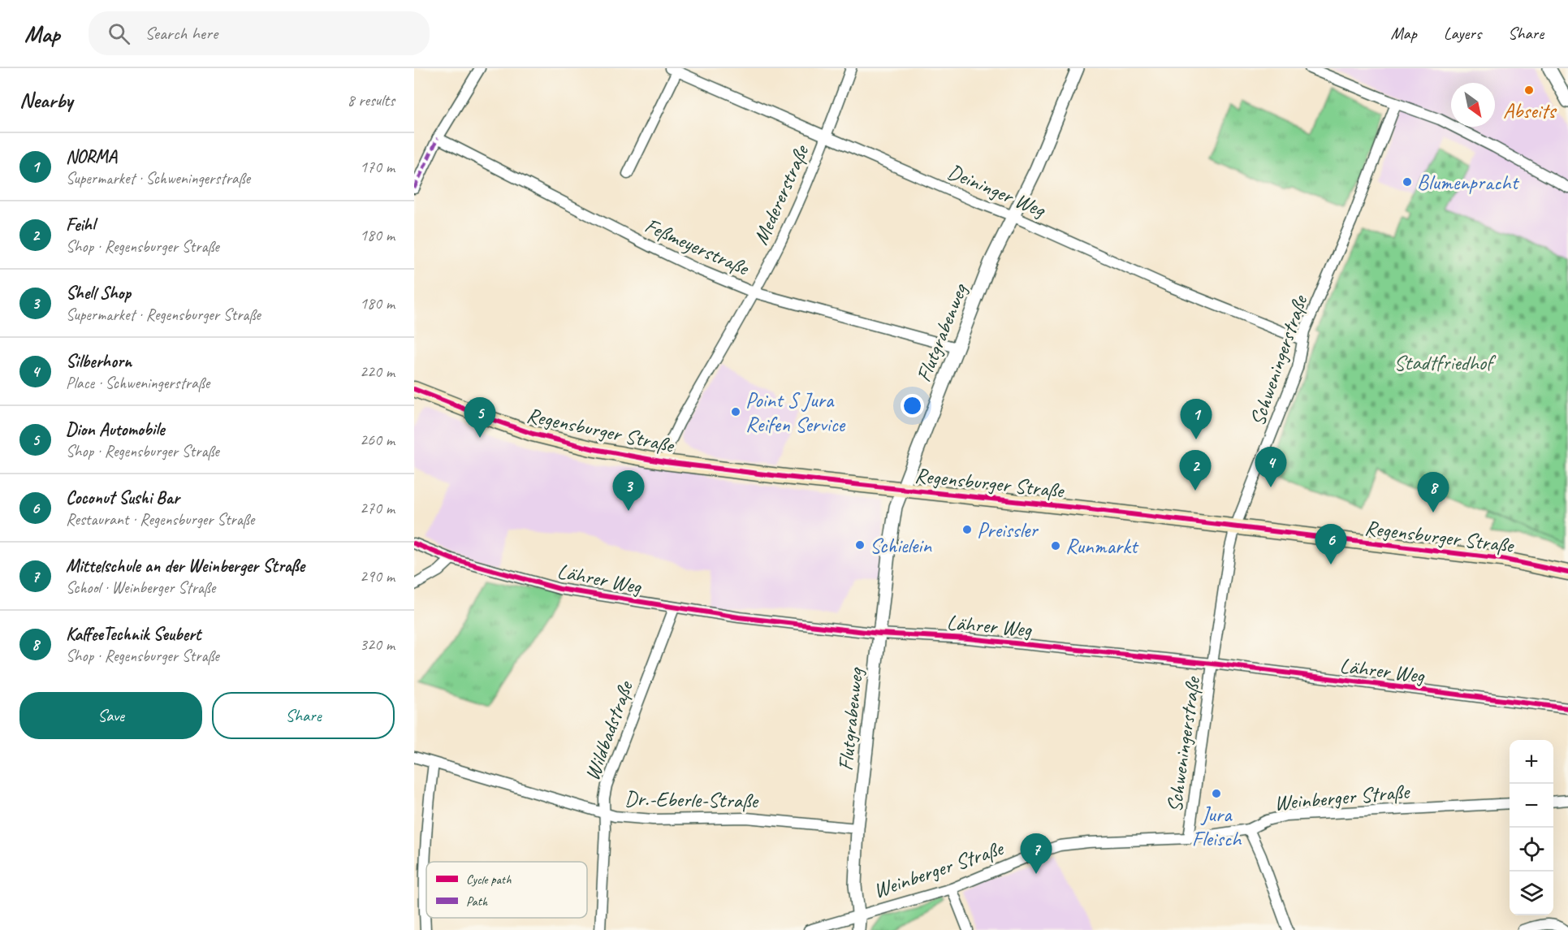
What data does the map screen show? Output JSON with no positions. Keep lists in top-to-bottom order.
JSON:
{
  "streets": {
    "main road": ["Regensburger Straße"],
    "street": [
      "Deininger Weg",
      "Medererstraße",
      "Feßmeyerstraße",
      "Flutgrabenweg",
      "Schweningerstraße",
      "Lährer Weg",
      "Wildbadstraße",
      "Weinberger Straße",
      "Dr.-Eberle-Straße"
    ]
  },
  "crossings": [
    ["Deininger Weg", "Medererstraße"],
    ["Deininger Weg", "Flutgrabenweg"],
    ["Deininger Weg", "Schweningerstraße"],
    ["Medererstraße", "Feßmeyerstraße"],
    ["Medererstraße", "Regensburger Straße"],
    ["Feßmeyerstraße", "Flutgrabenweg"],
    ["Flutgrabenweg", "Regensburger Straße"],
    ["Flutgrabenweg", "Lährer Weg"],
    ["Flutgrabenweg", "Weinberger Straße"],
    ["Flutgrabenweg", "Dr.-Eberle-Straße"],
    ["Schweningerstraße", "Regensburger Straße"],
    ["Schweningerstraße", "Lährer Weg"],
    ["Schweningerstraße", "Weinberger Straße"],
    ["Lährer Weg", "Wildbadstraße"],
    ["Wildbadstraße", "Dr.-Eberle-Straße"]
  ],
  "parks": ["Stadtfriedhof"],
  "places": [
    "Abseits",
    "Blumenpracht",
    "Point S Jura Reifen Service",
    "Preissler",
    "Schielein",
    "Runmarkt",
    "Jura Fleisch"
  ],
  "legend": ["Cycle path", "Path"],
  "north": "bottom right",
  "page": {
    "header": "Map",
    "search": "Search here",
    "nav": ["Map", "Layers", "Share"],
    "heading": ["Nearby", "8 results"],
    "list": [
      {
        "mark": "1",
        "name": "NORMA",
        "note": "Supermarket · Schweningerstraße",
        "value": "170 m"
      },
      {
        "mark": "2",
        "name": "Feihl",
        "note": "Shop · Regensburger Straße",
        "value": "180 m"
      },
      {
        "mark": "3",
        "name": "Shell Shop",
        "note": "Supermarket · Regensburger Straße",
        "value": "180 m"
      },
      {
        "mark": "4",
        "name": "Silberhorn",
        "note": "Place · Schweningerstraße",
        "value": "220 m"
      },
      {
        "mark": "5",
        "name": "Dion Automobile",
        "note": "Shop · Regensburger Straße",
        "value": "260 m"
      },
      {
        "mark": "6",
        "name": "Coconut Sushi Bar",
        "note": "Restaurant · Regensburger Straße",
        "value": "270 m"
      },
      {
        "mark": "7",
        "name": "Mittelschule an der Weinberger Straße",
        "note": "School · Weinberger Straße",
        "value": "290 m"
      },
      {
        "mark": "8",
        "name": "KaffeeTechnik Seubert",
        "note": "Shop · Regensburger Straße",
        "value": "320 m"
      }
    ],
    "pins": [
      "5",
      "1",
      "4",
      "2",
      "3",
      "8",
      "6",
      "7"
    ],
    "buttons": ["Save", "Share"],
    "map_buttons": ["+", "−"]
  }
}
